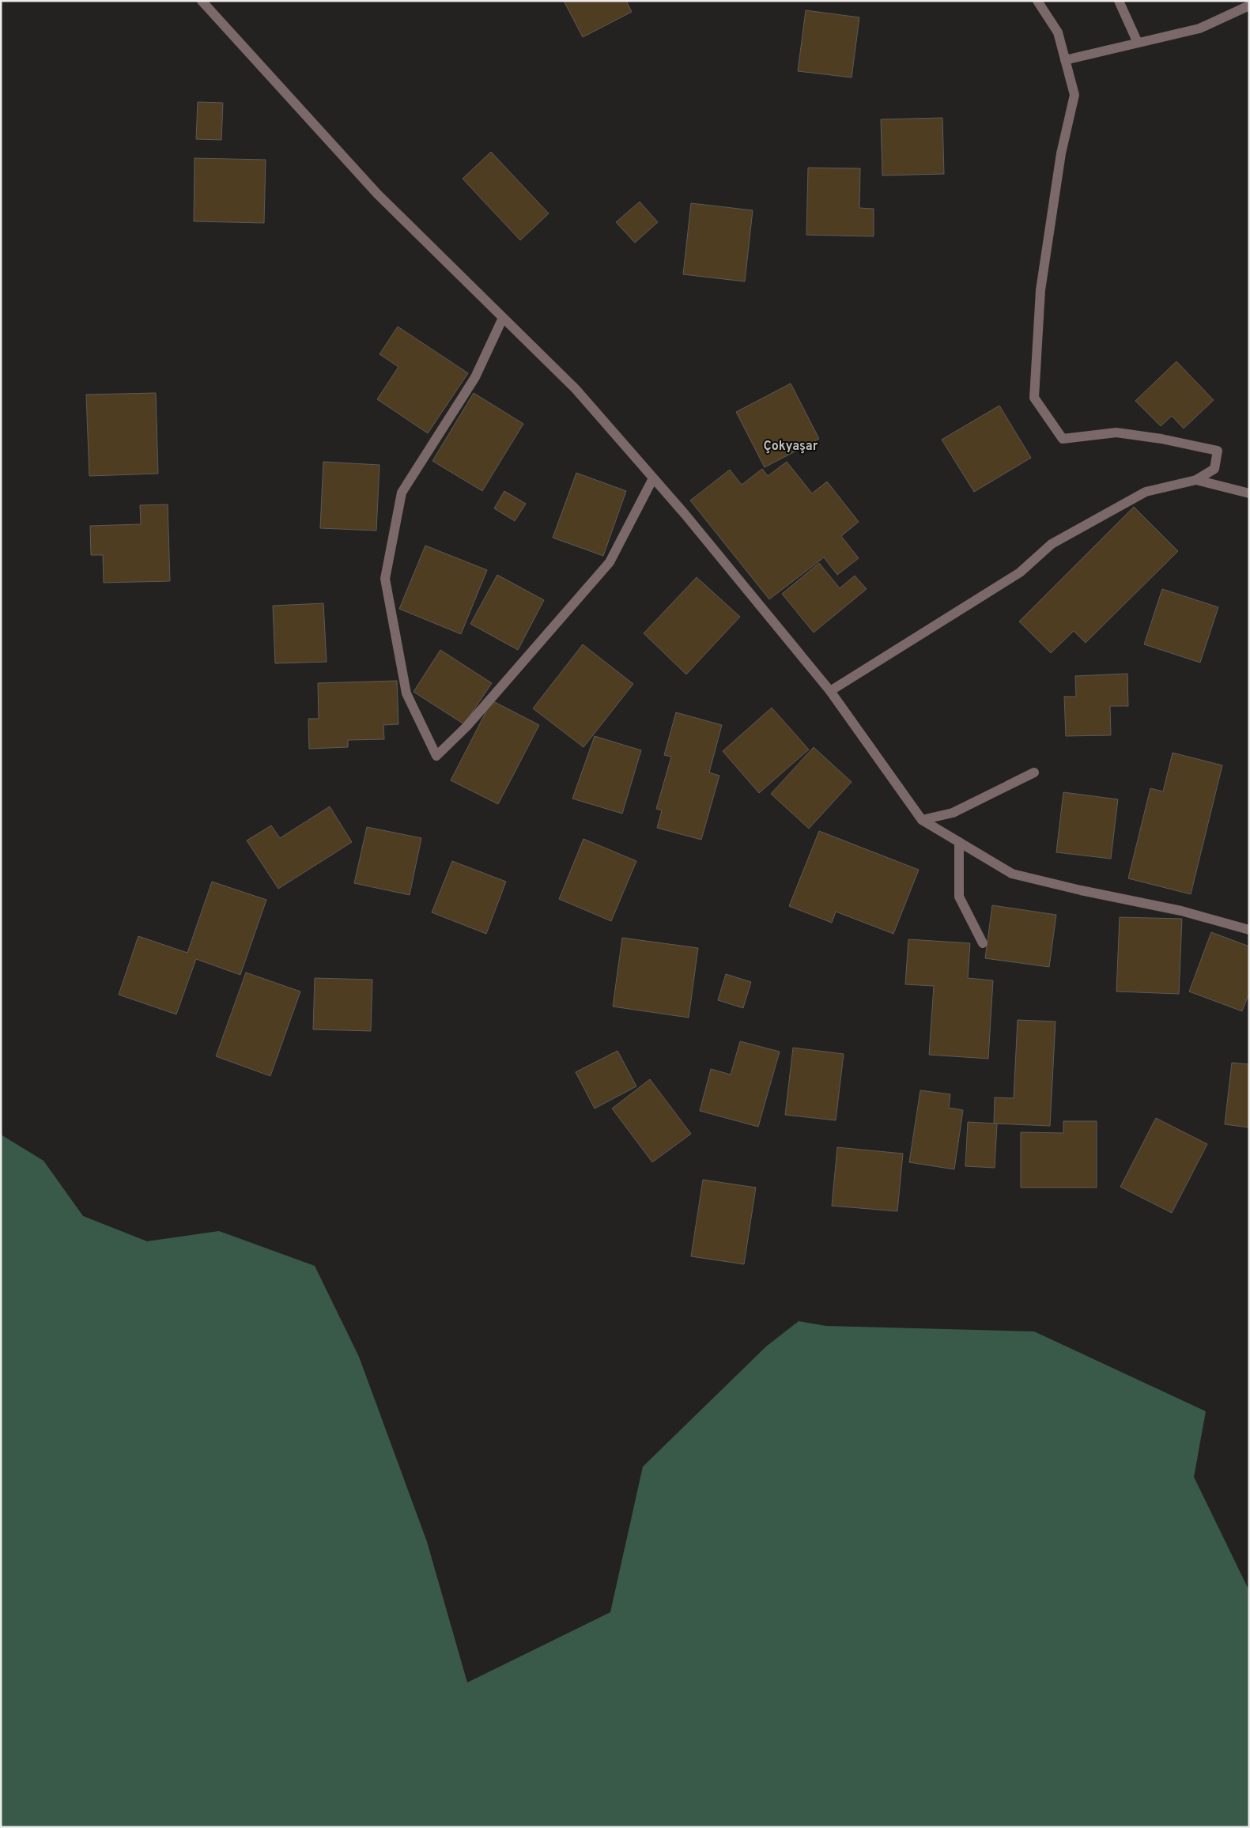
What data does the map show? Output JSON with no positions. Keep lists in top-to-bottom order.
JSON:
{
  "districts": ["Çokyaşar"]
}
